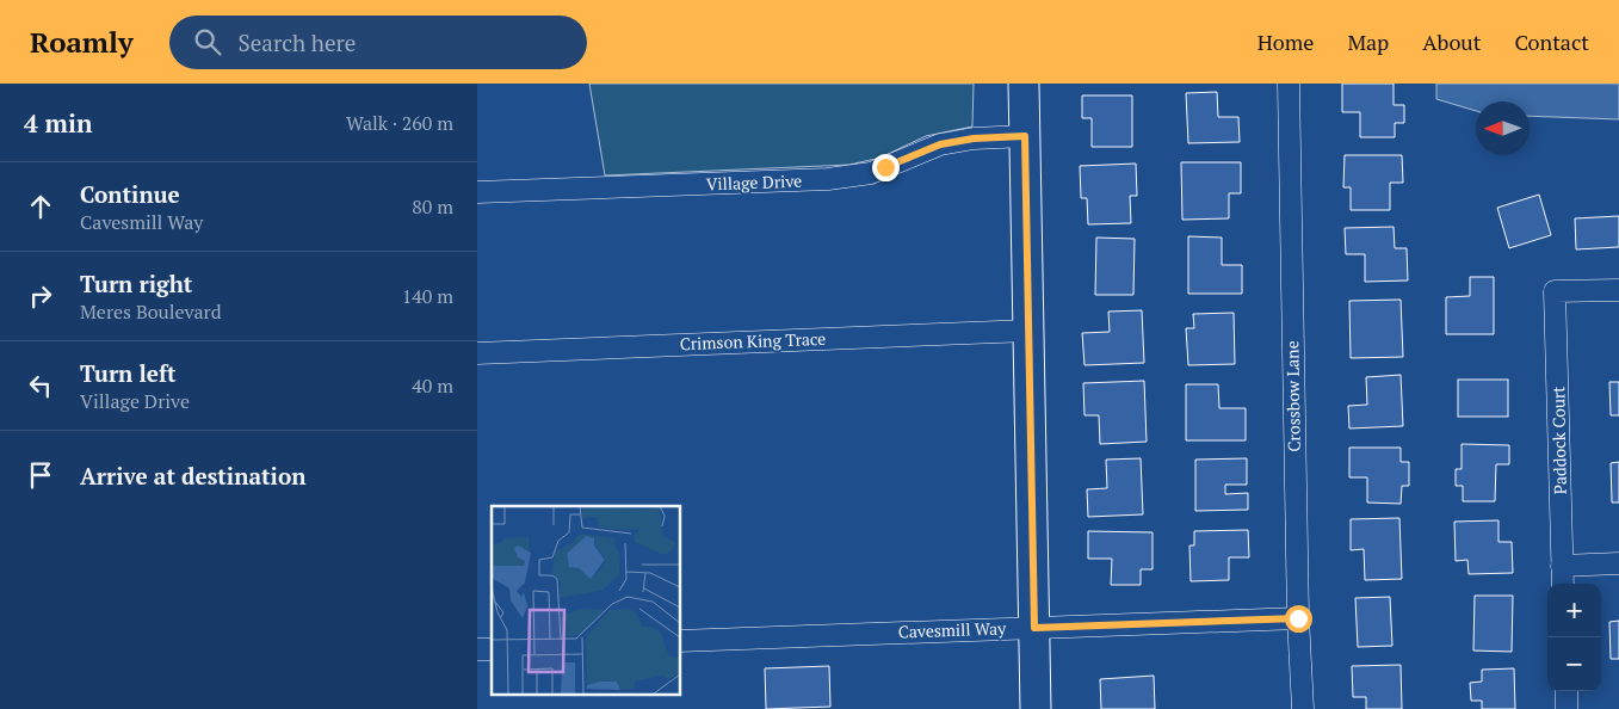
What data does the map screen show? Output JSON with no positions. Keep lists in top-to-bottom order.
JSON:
{
  "streets": {
    "street": [
      "Village Drive",
      "Crimson King Trace",
      "Crossbow Lane",
      "Paddock Court",
      "Cavesmill Way"
    ]
  },
  "crossings": [
    ["Crossbow Lane", "Cavesmill Way"]
  ],
  "north": "left",
  "page": {
    "header": "Roamly",
    "search": "Search here",
    "nav": [
      "Home",
      "Map",
      "About",
      "Contact"
    ],
    "heading": ["4 min", "Walk · 260 m"],
    "list": [
      ["Continue", "Cavesmill Way", "80 m"],
      ["Turn right", "Meres Boulevard", "140 m"],
      ["Turn left", "Village Drive", "40 m"],
      "Arrive at destination"
    ],
    "map_buttons": ["+", "−"]
  }
}
